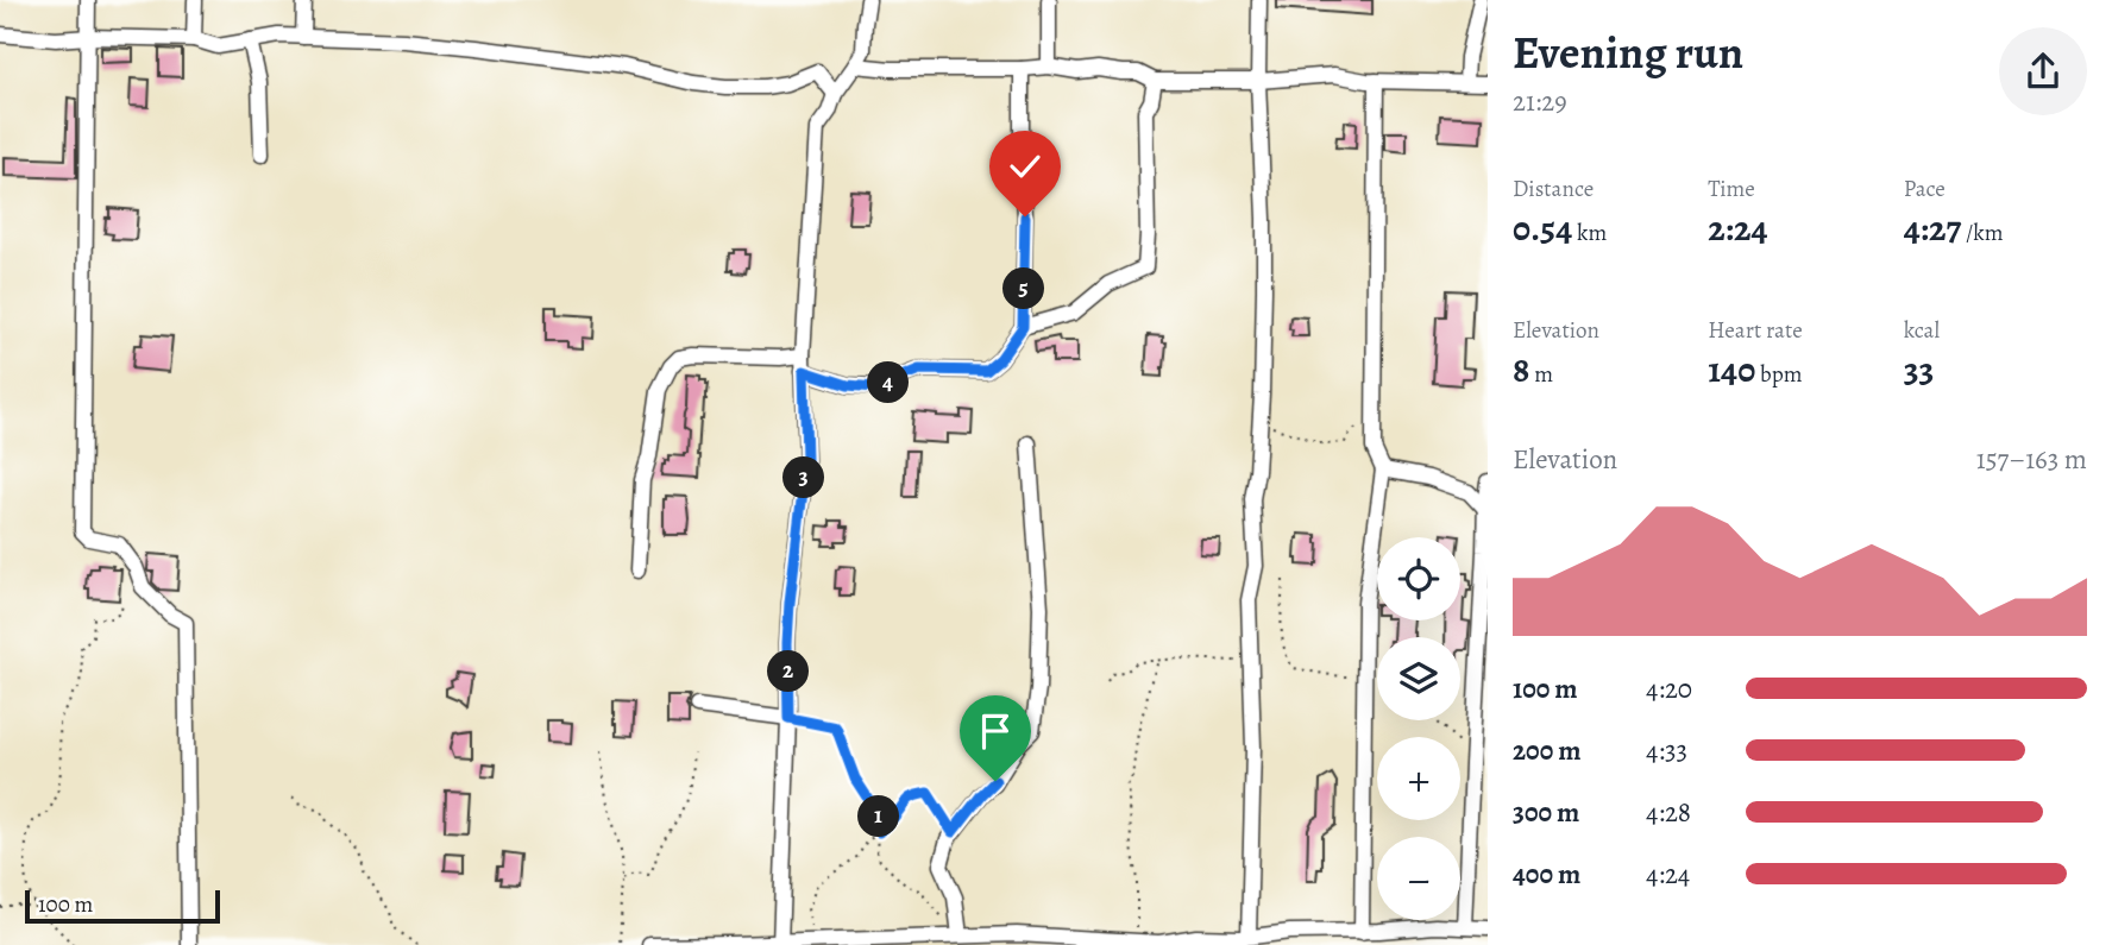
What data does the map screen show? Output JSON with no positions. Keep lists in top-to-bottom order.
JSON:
{
  "scale_bar": "100 m",
  "page": {
    "heading": ["Evening run", "21:29"],
    "stats": [
      ["Distance", "0.54 km"],
      ["Time", "2:24"],
      ["Pace", "4:27 /km"],
      ["Elevation", "8 m"],
      ["Heart rate", "140 bpm"],
      ["kcal", "33"]
    ],
    "pins": [
      "5",
      "4",
      "3",
      "2",
      "1"
    ],
    "chart": ["Elevation", "157–163 m"],
    "map_buttons": ["+", "−"],
    "list": [
      {
        "name": "100 m",
        "note": "4:20"
      },
      {
        "name": "200 m",
        "note": "4:33"
      },
      {
        "name": "300 m",
        "note": "4:28"
      },
      {
        "name": "400 m",
        "note": "4:24"
      }
    ],
    "scale": "100 m"
  }
}
